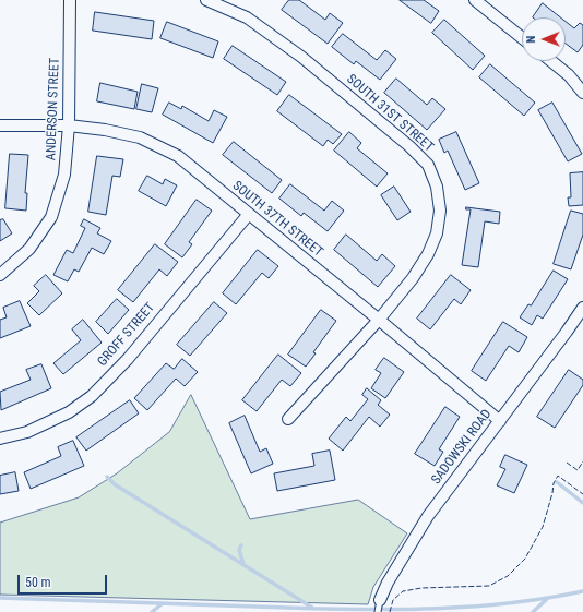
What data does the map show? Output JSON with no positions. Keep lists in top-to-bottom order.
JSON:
{
  "streets": {
    "street": [
      "ANDERSON STREET",
      "SOUTH 31ST STREET",
      "SOUTH 37TH STREET",
      "GROFF STREET",
      "SADOWSKI ROAD"
    ]
  },
  "crossings": [
    ["ANDERSON STREET", "SOUTH 37TH STREET"],
    ["SOUTH 31ST STREET", "SOUTH 37TH STREET"],
    ["SOUTH 37TH STREET", "GROFF STREET"],
    ["SOUTH 37TH STREET", "SADOWSKI ROAD"]
  ],
  "scale_bar": "50 m",
  "north": "left"
}
